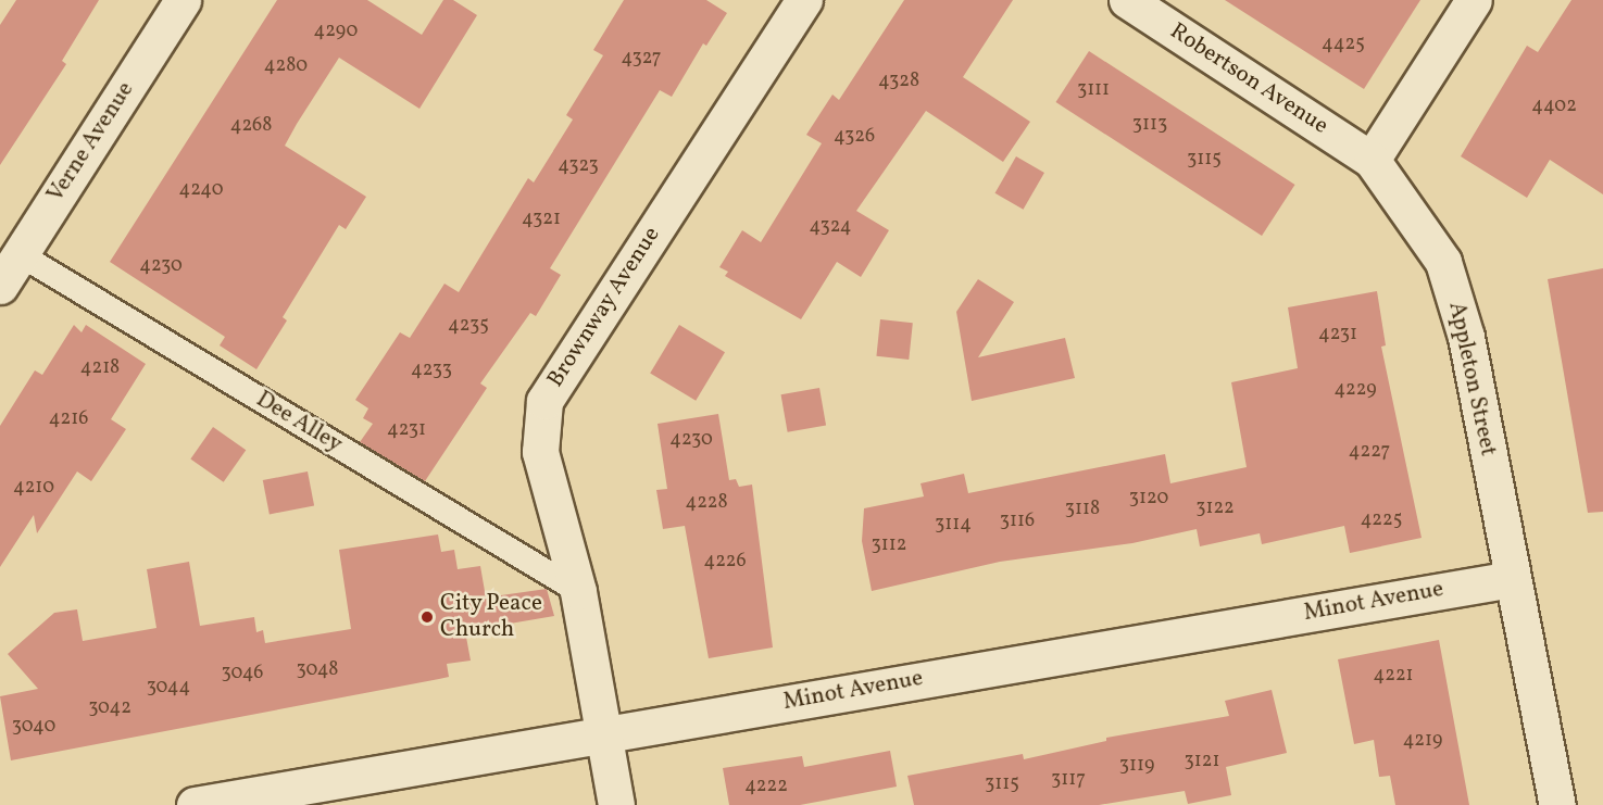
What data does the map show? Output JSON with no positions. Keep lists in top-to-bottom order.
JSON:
{
  "streets": {
    "street": [
      "Robertson Avenue",
      "Verne Avenue",
      "Brownway Avenue",
      "Appleton Street",
      "Minot Avenue"
    ],
    "lane": ["Dee Alley"]
  },
  "crossings": [
    ["Robertson Avenue", "Appleton Street"],
    ["Verne Avenue", "Dee Alley"],
    ["Brownway Avenue", "Dee Alley"],
    ["Brownway Avenue", "Minot Avenue"],
    ["Appleton Street", "Minot Avenue"]
  ],
  "places": ["City Peace Church"],
  "house_numbers": [
    "4290",
    "4425",
    "4327",
    "4280",
    "4328",
    "3111",
    "4402",
    "3113",
    "4268",
    "4326",
    "3115",
    "4323",
    "4240",
    "4321",
    "4324",
    "4230",
    "4235",
    "4231",
    "4218",
    "4233",
    "4229",
    "4216",
    "4231",
    "4230",
    "4227",
    "4210",
    "3120",
    "4228",
    "3122",
    "3118",
    "4225",
    "3116",
    "3114",
    "3112",
    "4226",
    "3048",
    "3046",
    "4221",
    "3044",
    "3042",
    "3040",
    "4219",
    "3121",
    "3119",
    "3117",
    "3115",
    "4222"
  ]
}
